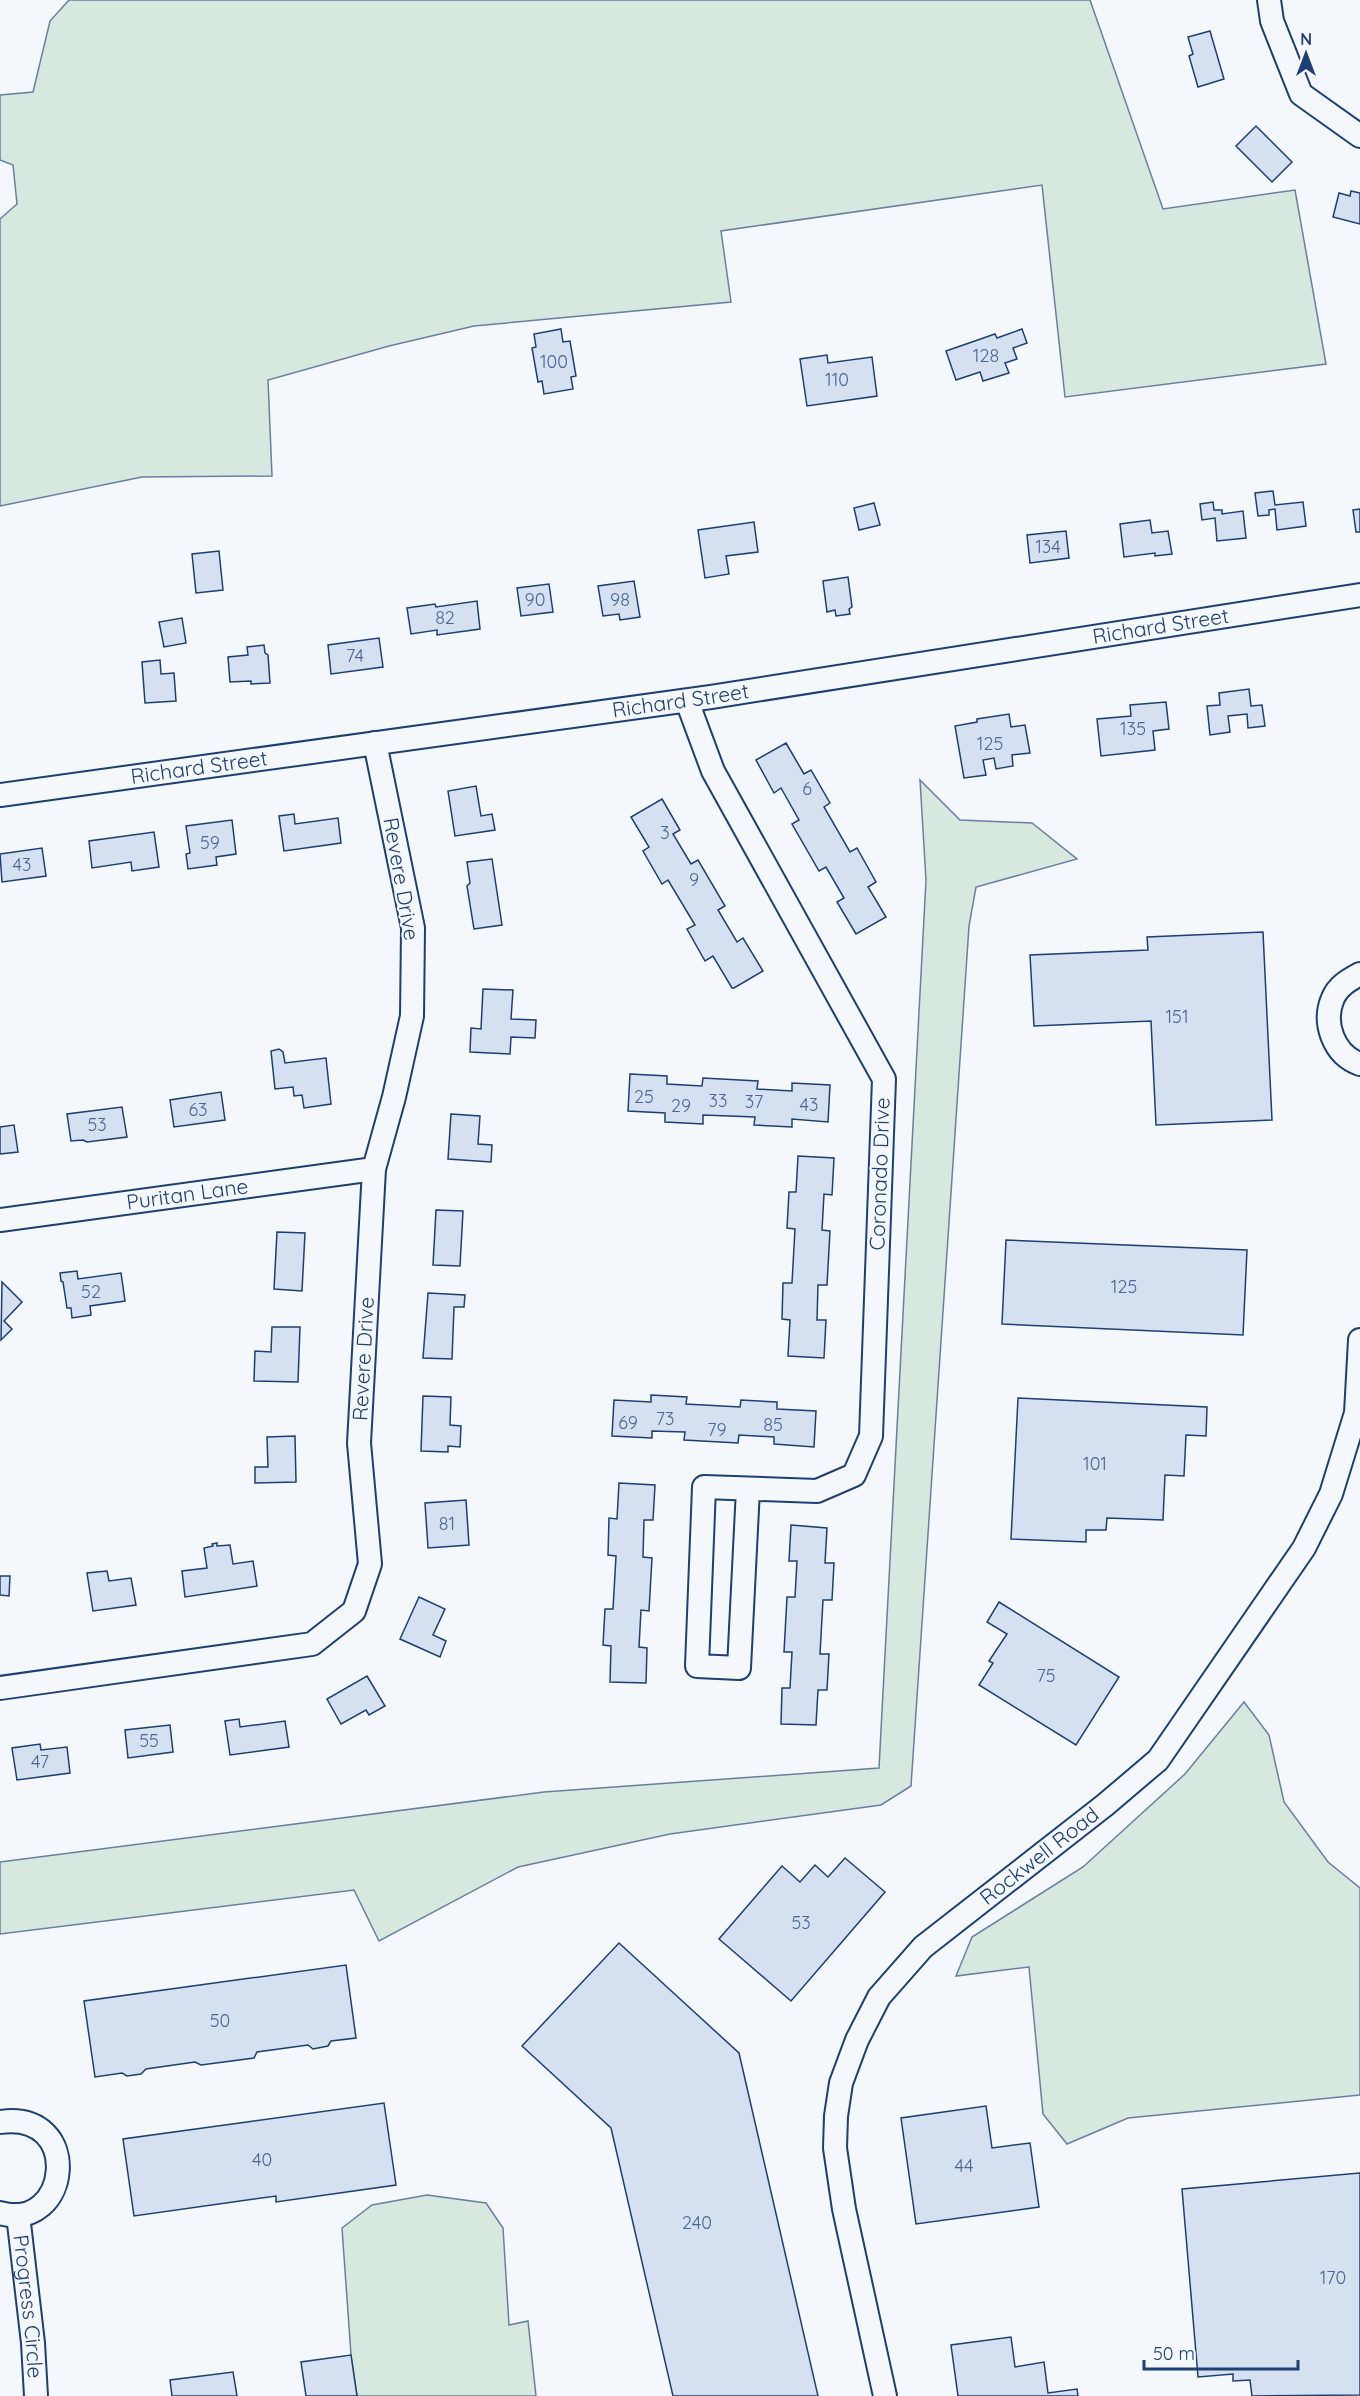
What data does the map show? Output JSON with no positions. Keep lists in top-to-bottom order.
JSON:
{
  "streets": {
    "street": [
      "Richard Street",
      "Revere Drive",
      "Coronado Drive",
      "Puritan Lane",
      "Rockwell Road",
      "Progress Circle"
    ]
  },
  "crossings": [
    ["Richard Street", "Revere Drive"],
    ["Richard Street", "Coronado Drive"],
    ["Revere Drive", "Puritan Lane"]
  ],
  "house_numbers": [
    "128",
    "100",
    "110",
    "134",
    "90",
    "98",
    "82",
    "74",
    "135",
    "125",
    "6",
    "3",
    "59",
    "43",
    "9",
    "151",
    "25",
    "33",
    "37",
    "43",
    "29",
    "63",
    "53",
    "125",
    "52",
    "73",
    "69",
    "85",
    "79",
    "101",
    "81",
    "75",
    "55",
    "47",
    "53",
    "50",
    "40",
    "44",
    "240",
    "170"
  ],
  "scale_bar": "50 m",
  "north": "top"
}
